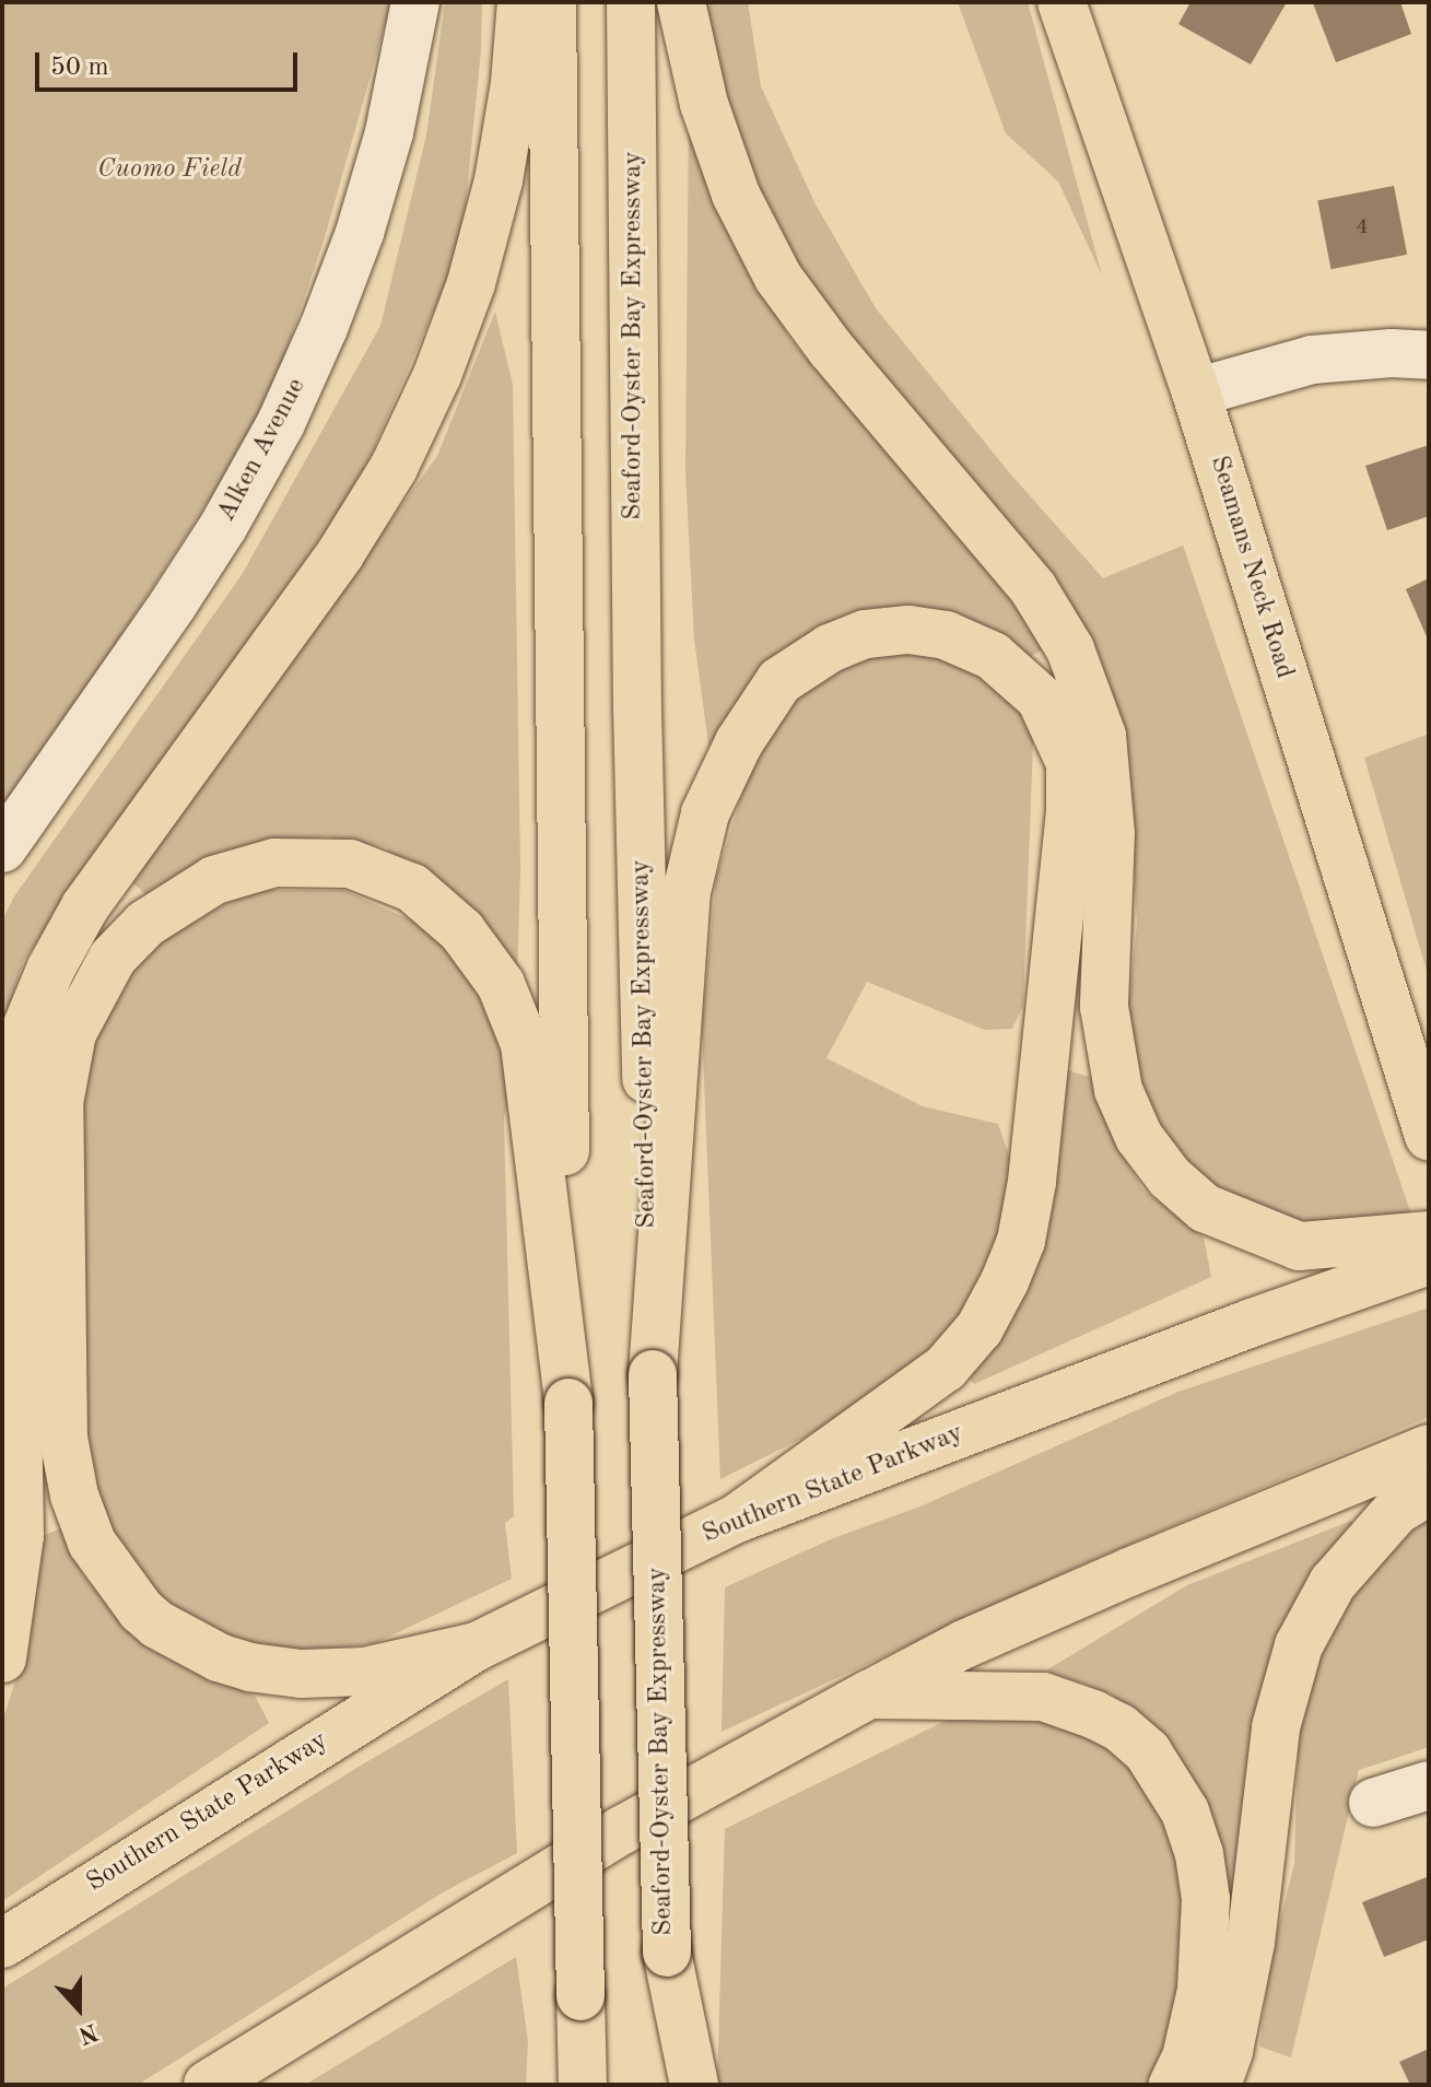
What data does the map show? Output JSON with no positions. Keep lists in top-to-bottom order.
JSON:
{
  "streets": {
    "main road": ["Seaford-Oyster Bay Expressway", "Seamans Neck Road", "Southern State Parkway"],
    "street": ["Alken Avenue"]
  },
  "parks": ["Cuomo Field"],
  "house_numbers": ["4"],
  "scale_bar": "50 m",
  "north": "bottom"
}
